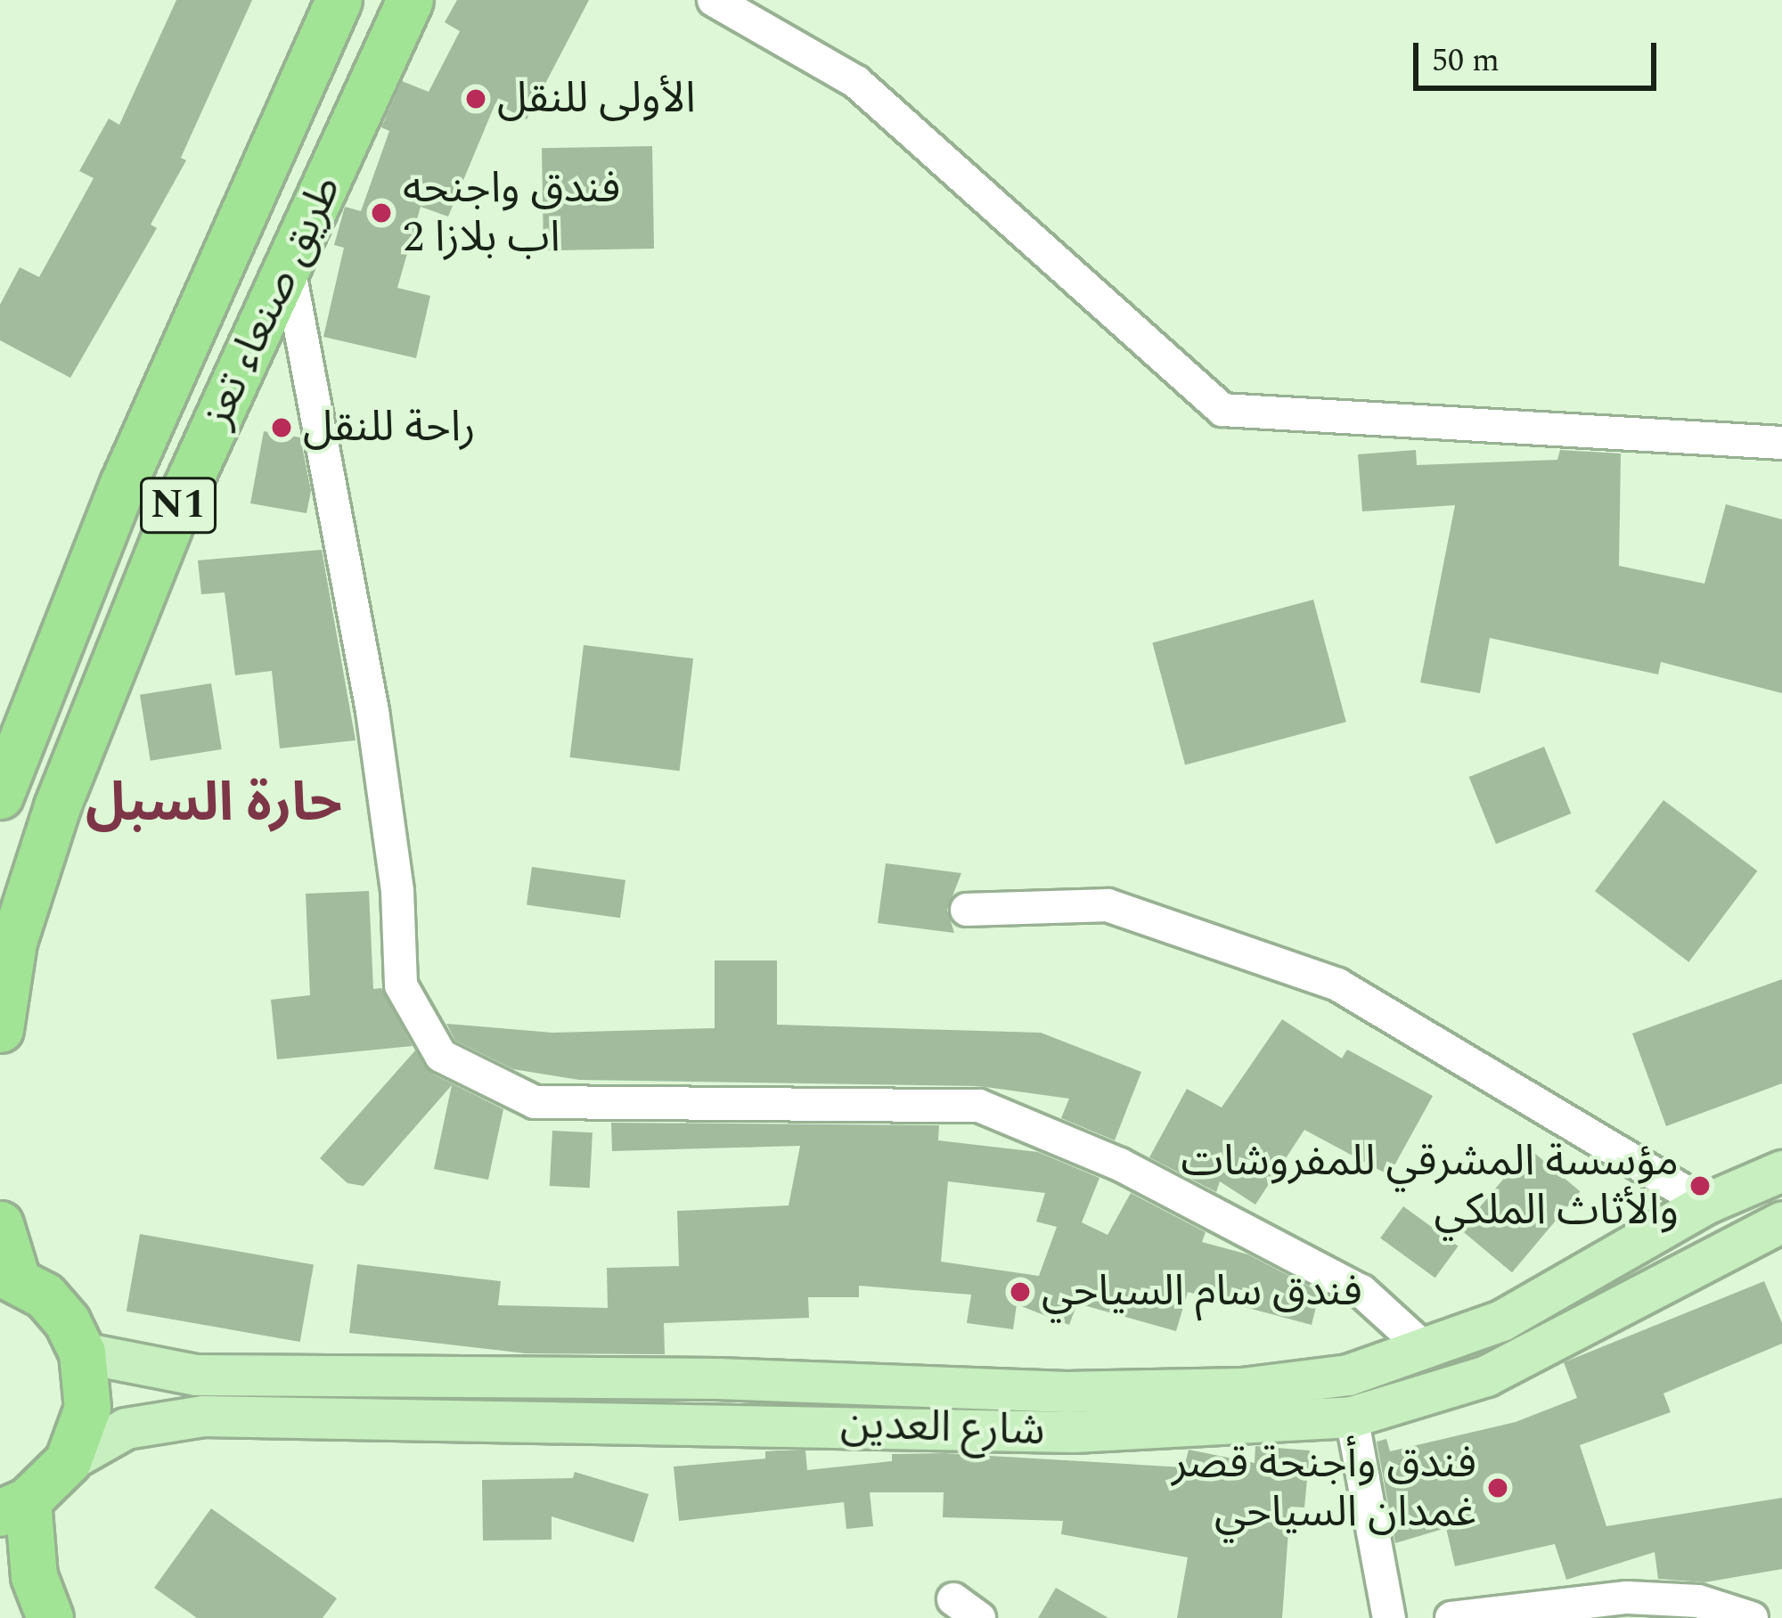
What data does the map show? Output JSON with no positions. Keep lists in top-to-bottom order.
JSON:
{
  "streets": {
    "highway": ["طريق صنعاء تعز", "N1"],
    "main road": ["شارع العدين"]
  },
  "districts": ["حارة السبل"],
  "places": [
    "الأولى للنقل",
    "فندق واجنحه اب بلازا 2",
    "راحة للنقل",
    "مؤسسة المشرقي للمفروشات والأثاث الملكي",
    "فندق سام السياحي",
    "فندق وأجنحة قصر غمدان السياحي"
  ],
  "scale_bar": "50 m"
}
